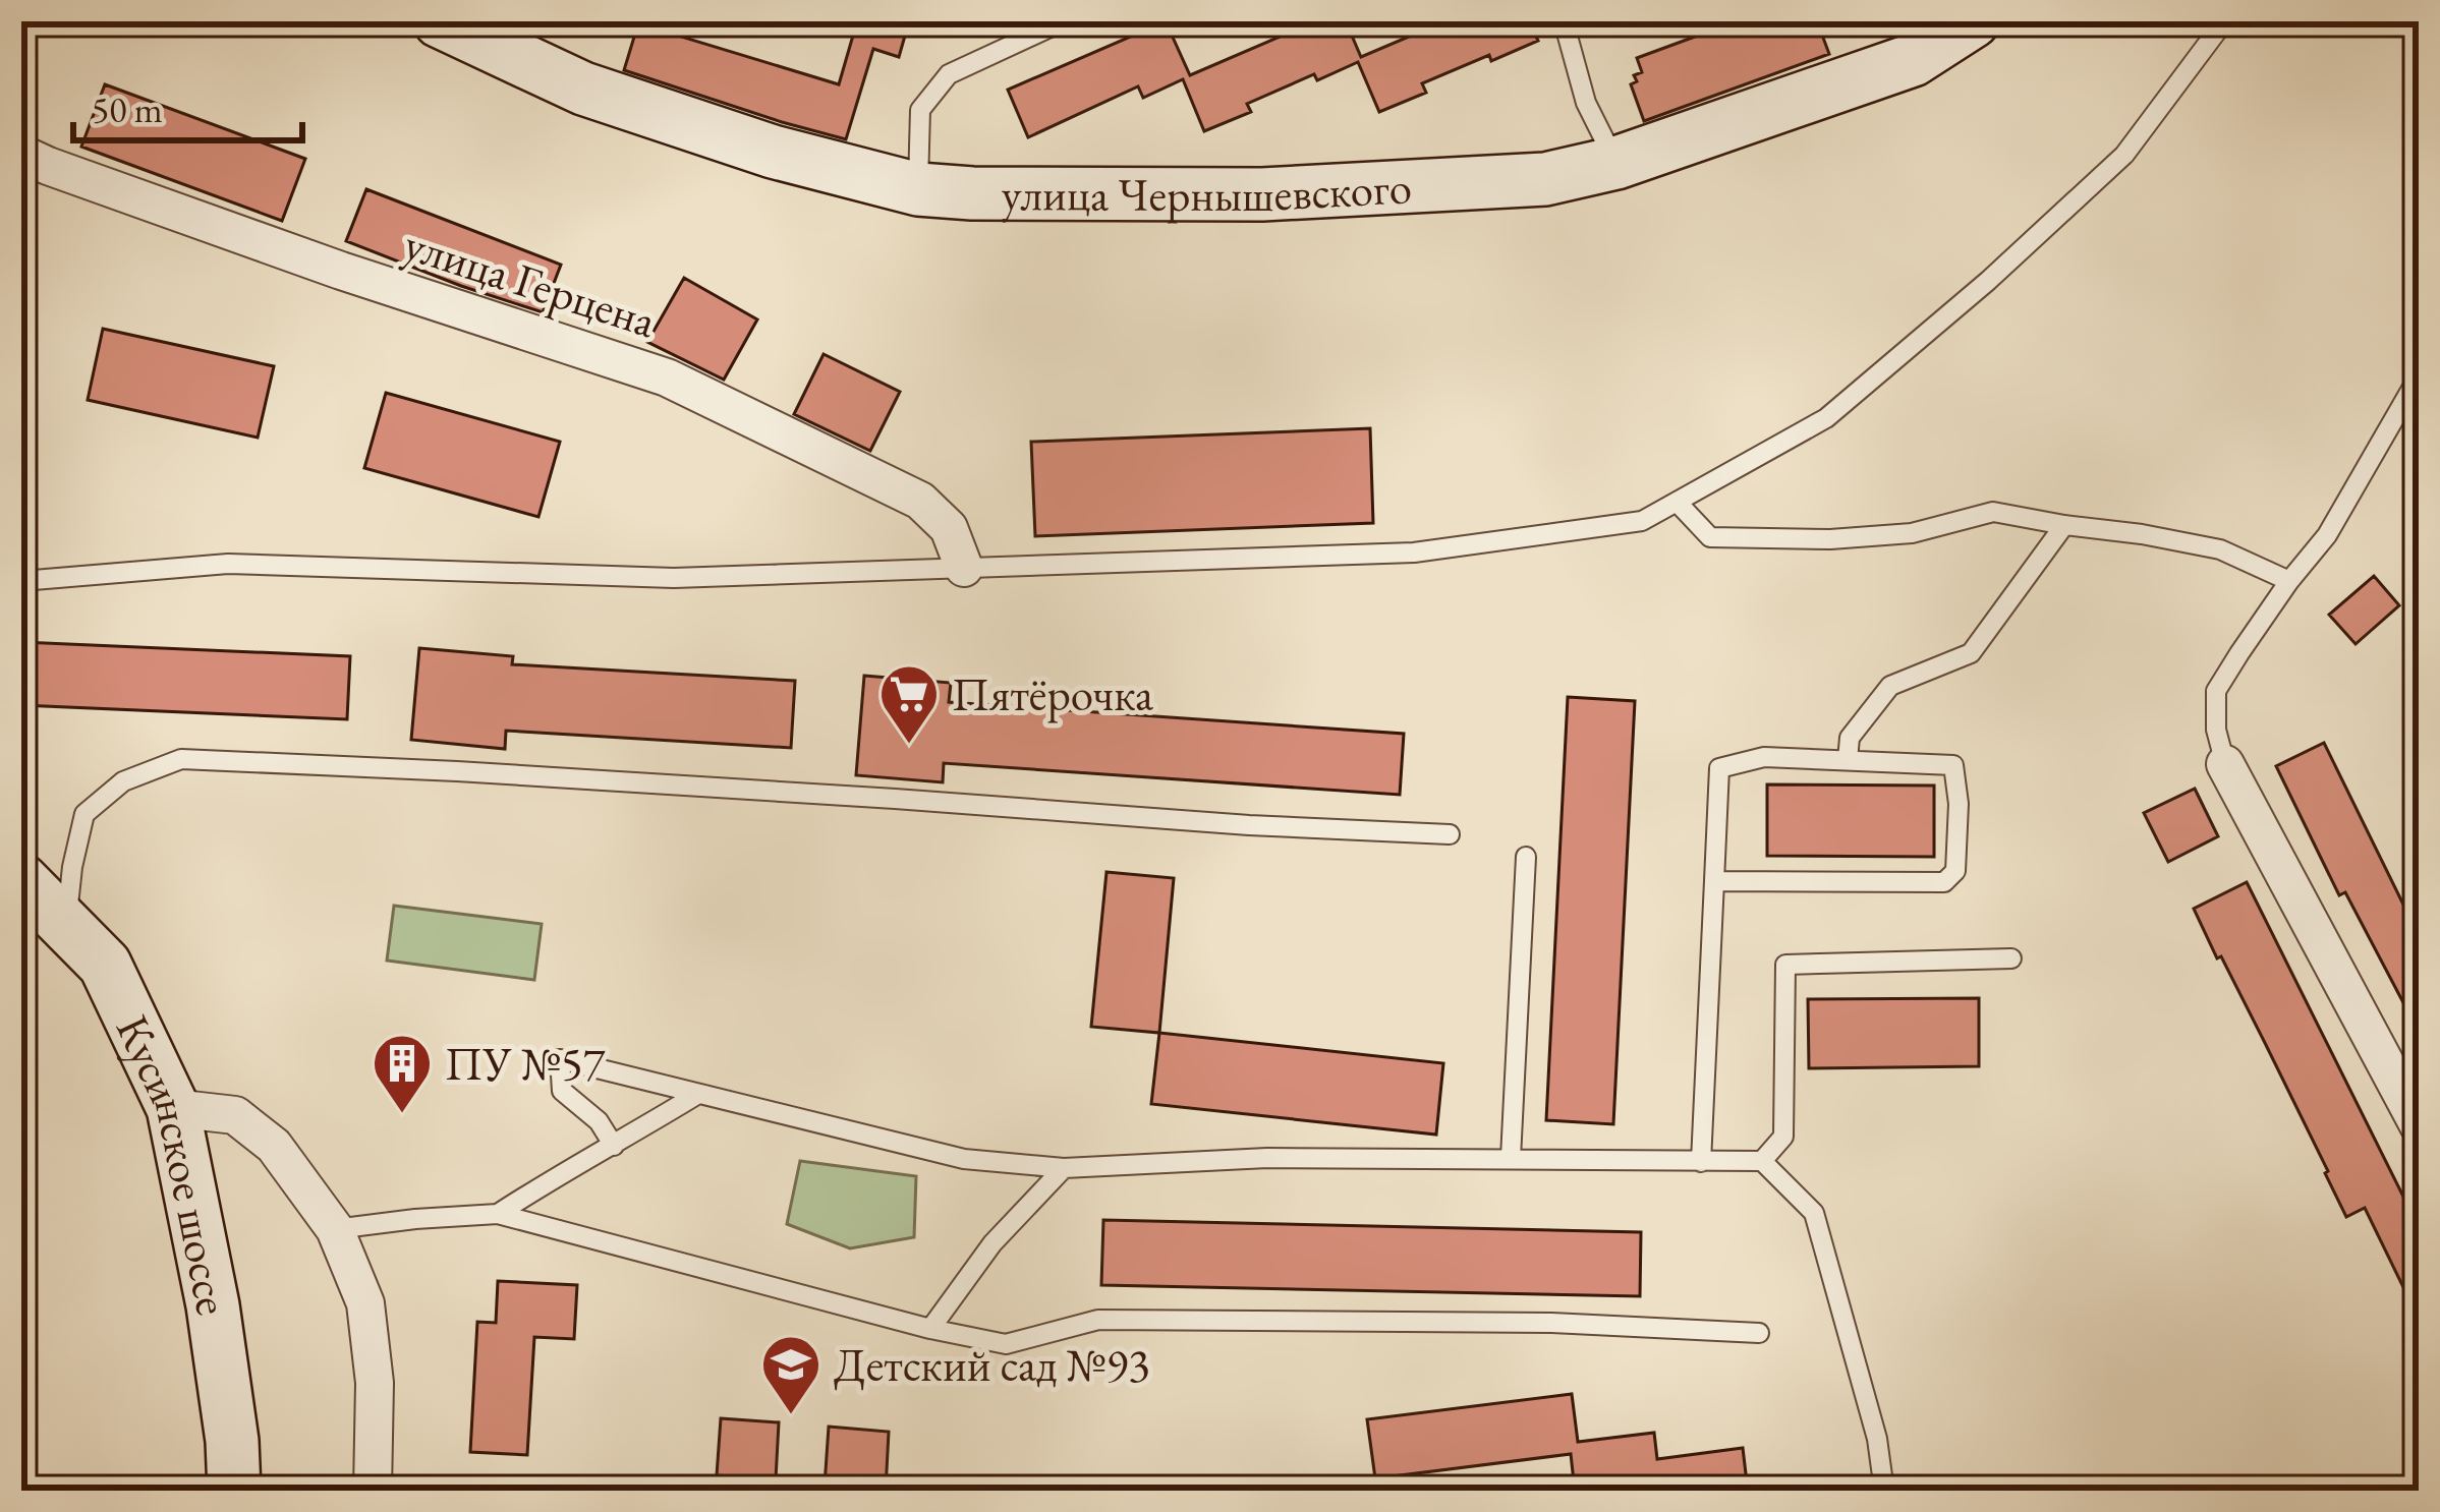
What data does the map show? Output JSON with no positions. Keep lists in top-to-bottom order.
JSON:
{
  "streets": {
    "main road": ["улица Чернышевского", "Кусинское шоссе"],
    "street": ["улица Герцена"]
  },
  "places": {
    "supermarket": ["Пятёрочка"],
    "building": ["ПУ №57"],
    "school or university": ["Детский сад №93"]
  },
  "scale_bar": "50 m"
}
